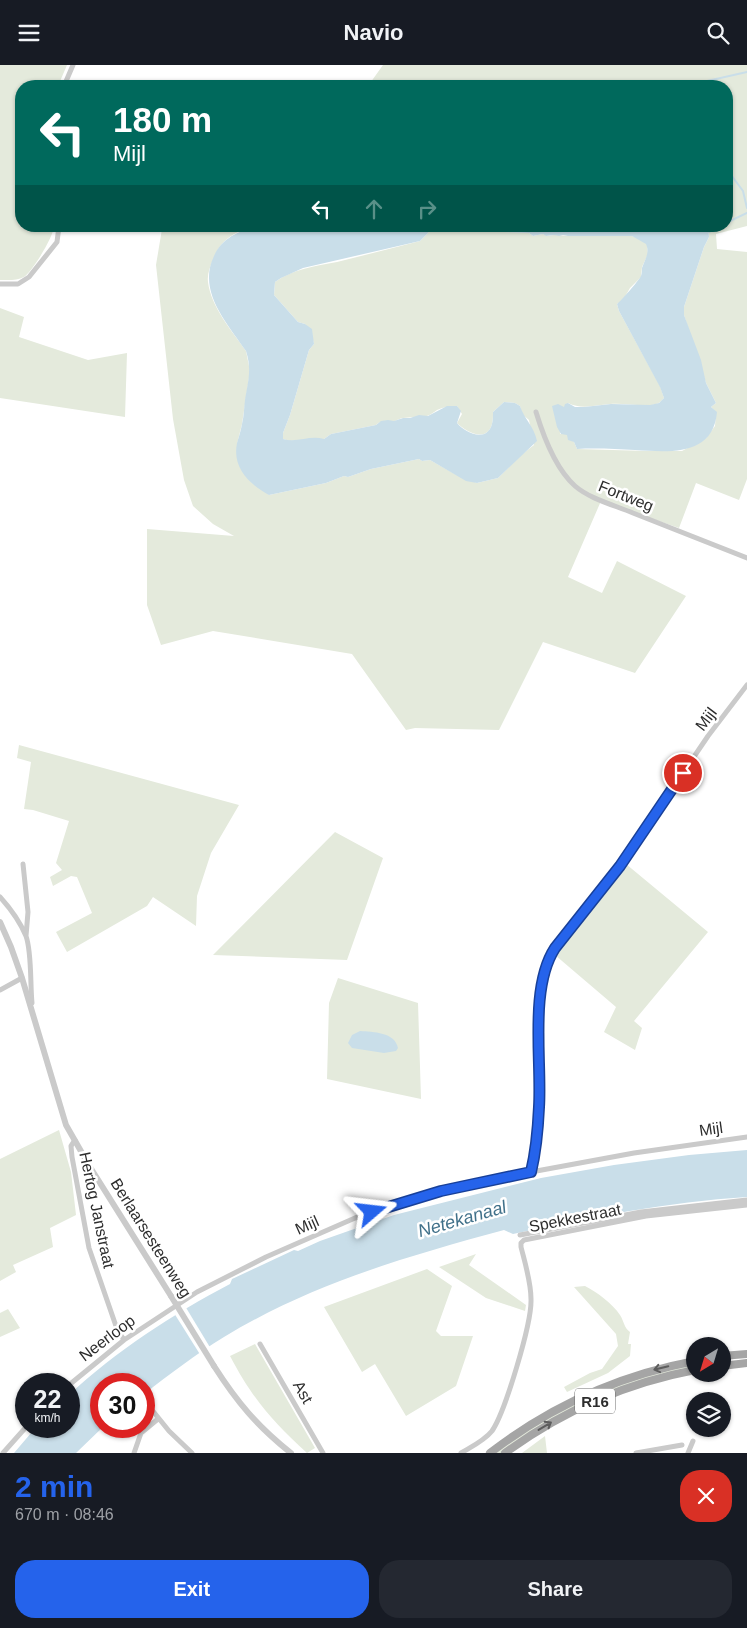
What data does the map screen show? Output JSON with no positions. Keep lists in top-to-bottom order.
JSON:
{
  "streets": {
    "main road": ["R16"],
    "street": [
      "Fortweg",
      "Mijl",
      "Hertog Janstraat",
      "Spekkestraat",
      "Berlaarsesteenweg",
      "Neerloop",
      "Ast"
    ]
  },
  "crossings": [
    ["Mijl", "Neerloop"],
    ["Hertog Janstraat", "Berlaarsesteenweg"],
    ["Hertog Janstraat", "Neerloop"]
  ],
  "water": ["Netekanaal"],
  "north": "bottom left",
  "page": {
    "header": "Navio",
    "turn": ["180 m", "Mijl"],
    "speed": "22 km/h",
    "limit": "30",
    "heading": ["2 min", "670 m · 08:46"],
    "buttons": ["Exit", "Share"]
  }
}
